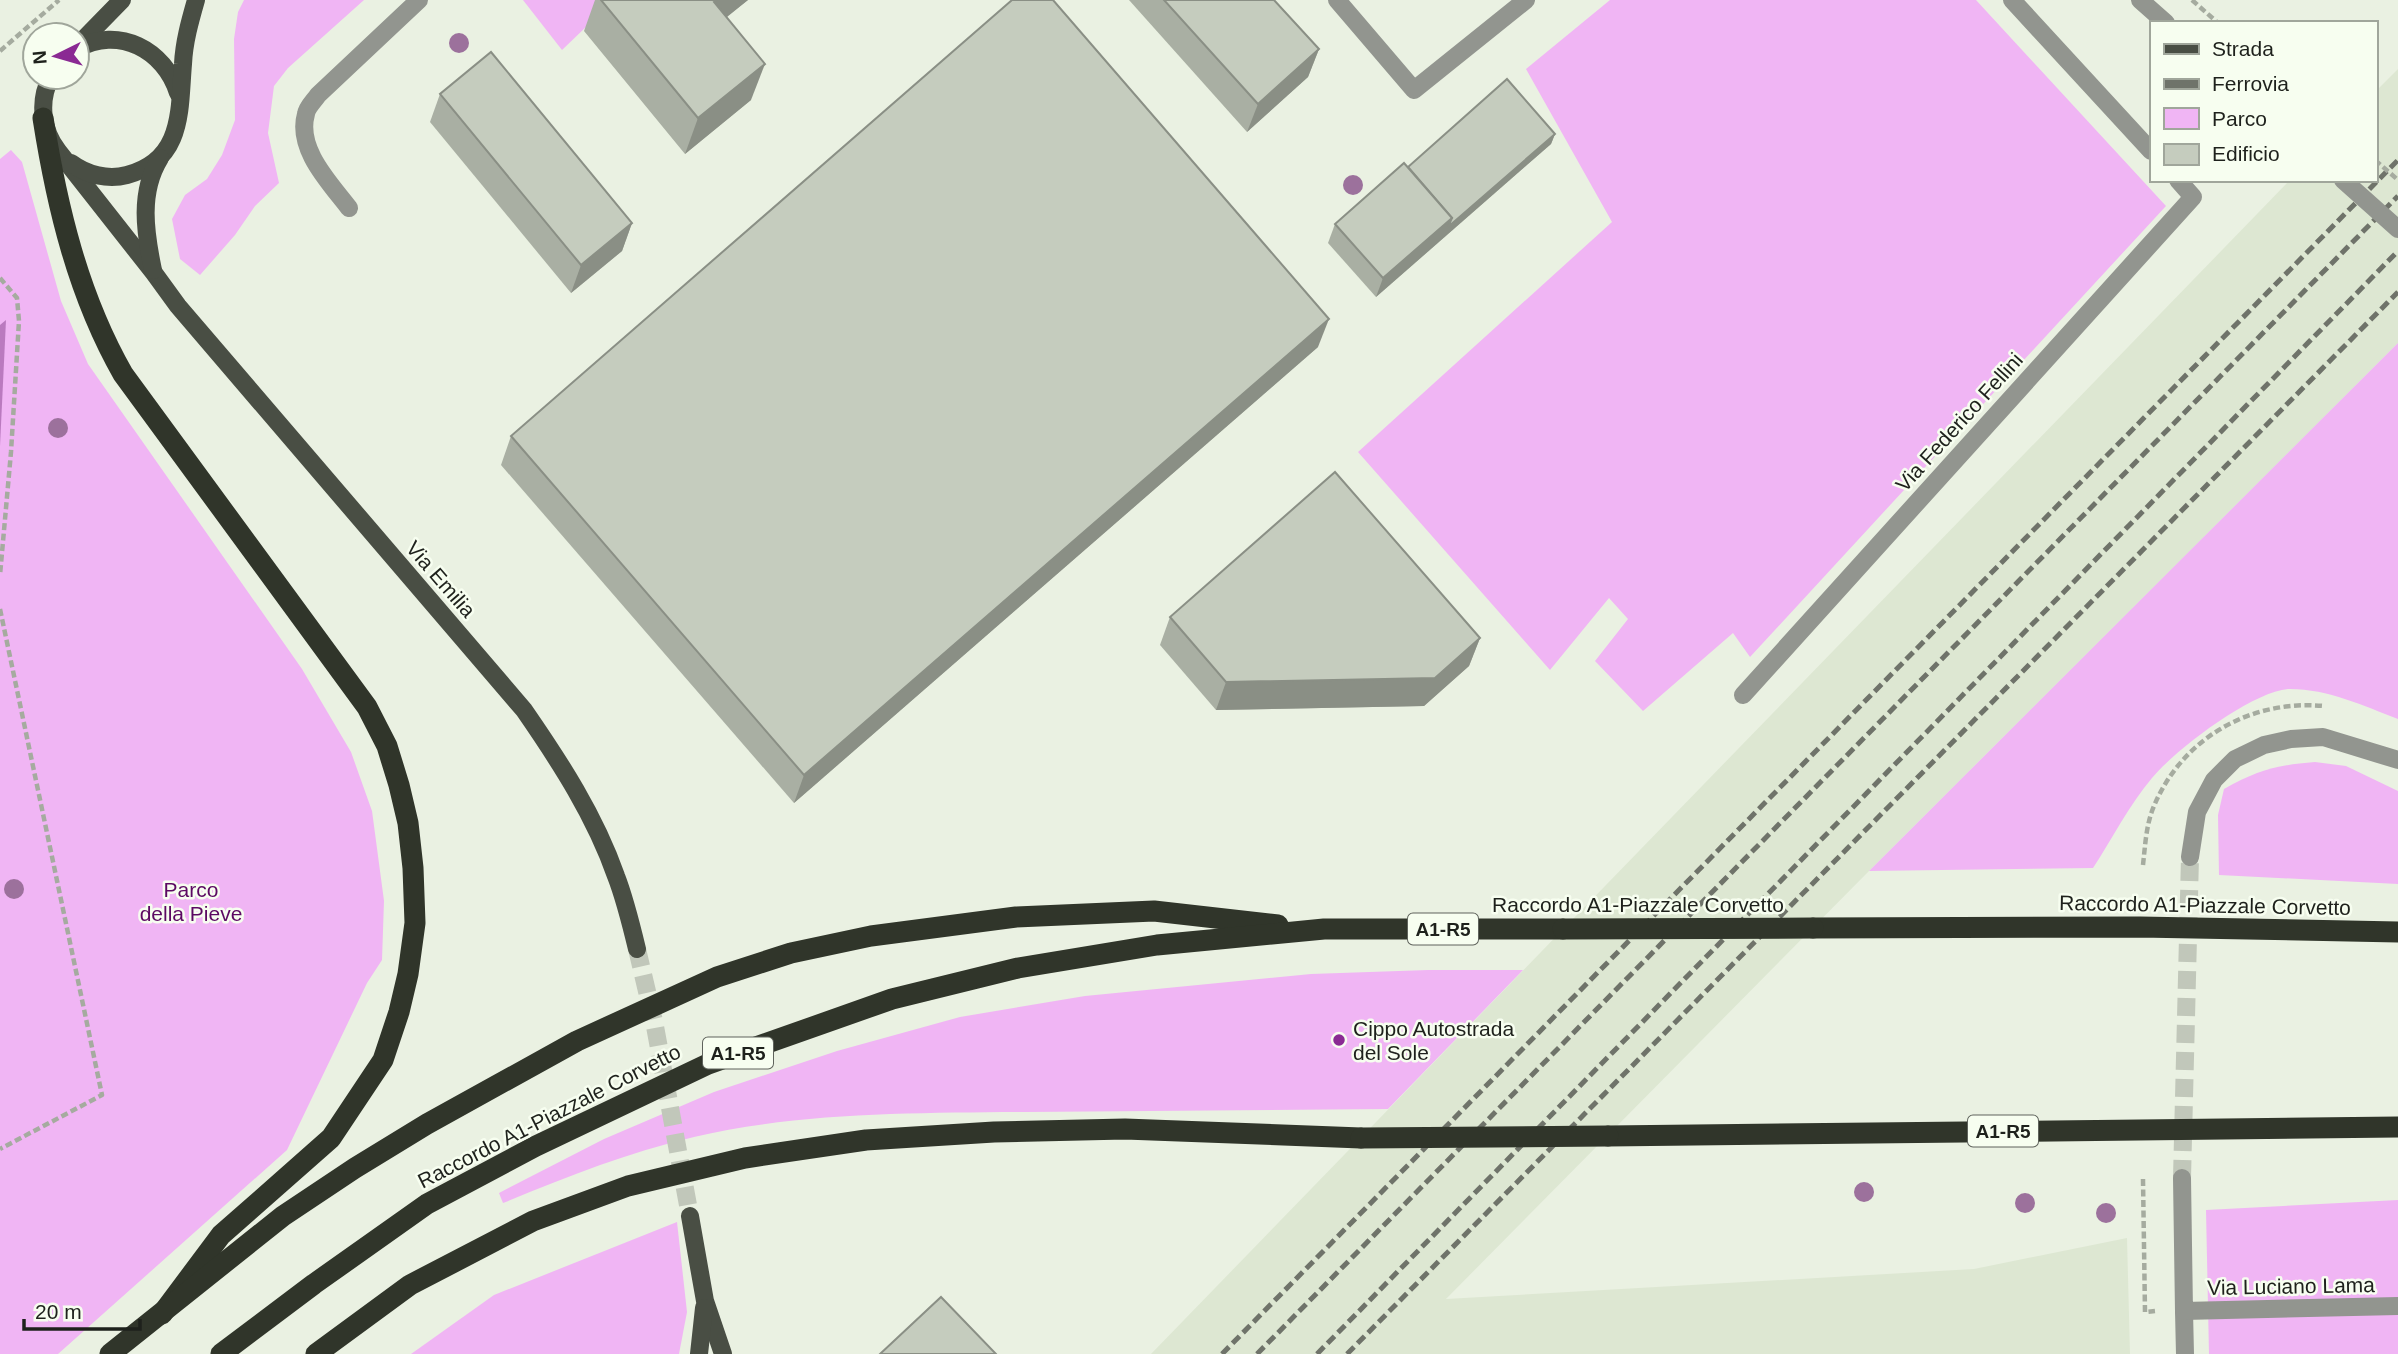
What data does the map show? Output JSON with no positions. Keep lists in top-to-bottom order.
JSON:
{
  "streets": {
    "highway": ["Raccordo A1-Piazzale Corvetto", "A1-R5"],
    "main road": ["Via Emilia"],
    "street": ["Via Federico Fellini", "Via Luciano Lama"]
  },
  "parks": ["Parco della Pieve"],
  "places": ["Cippo Autostrada del Sole"],
  "legend": [
    "Strada",
    "Ferrovia",
    "Parco",
    "Edificio"
  ],
  "scale_bar": "20 m",
  "north": "left"
}
